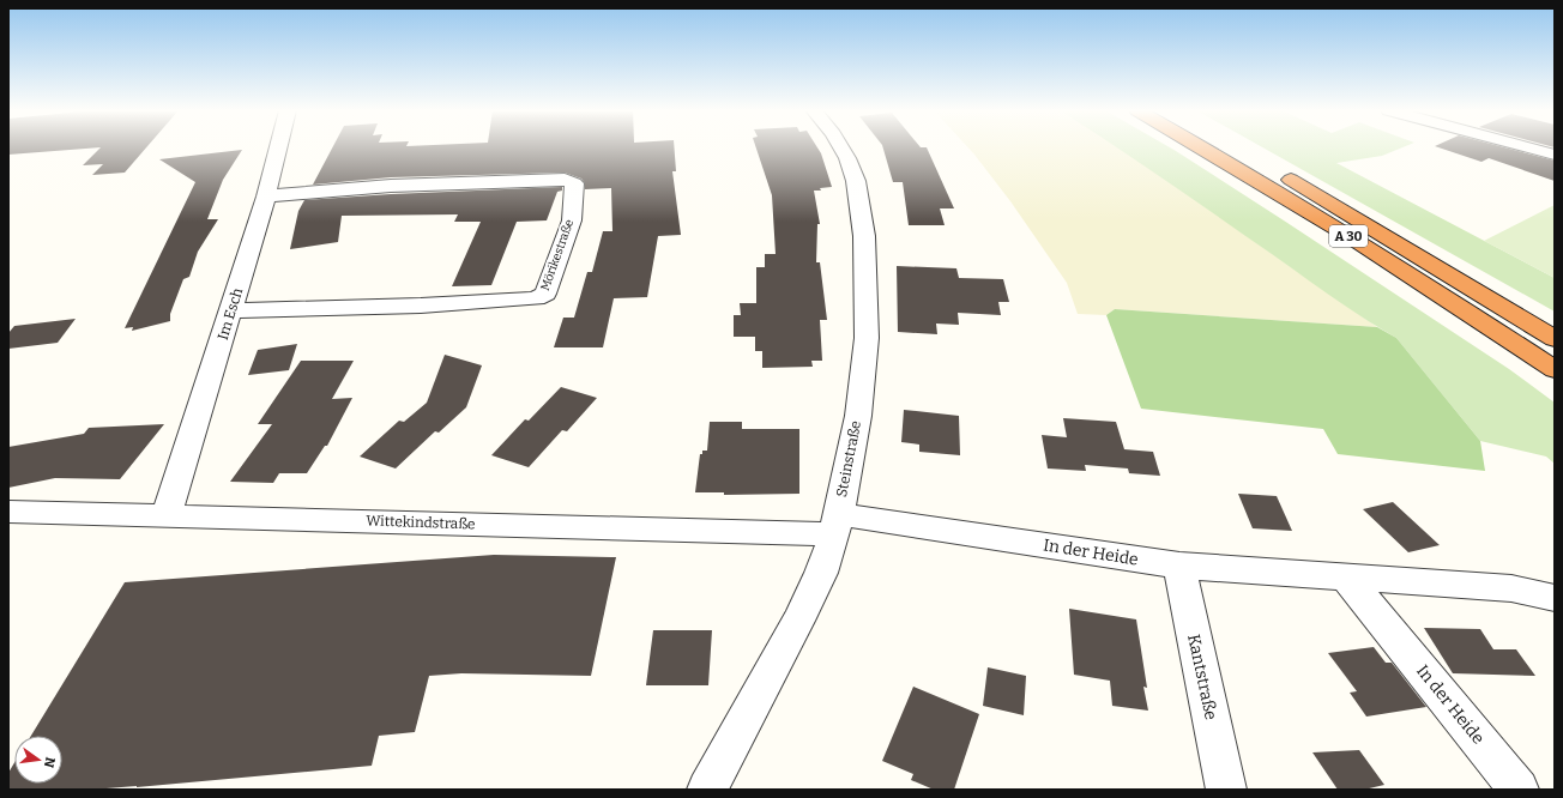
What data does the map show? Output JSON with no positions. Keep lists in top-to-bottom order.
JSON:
{
  "streets": {
    "highway": ["A 30"],
    "street": [
      "Mörikestraße",
      "Im Esch",
      "Steinstraße",
      "Wittekindstraße",
      "In der Heide",
      "Kantstraße"
    ]
  },
  "crossings": [
    ["Mörikestraße", "Im Esch"],
    ["Im Esch", "Wittekindstraße"],
    ["Steinstraße", "Wittekindstraße"],
    ["Steinstraße", "In der Heide"],
    ["Wittekindstraße", "In der Heide"],
    ["In der Heide", "Kantstraße"]
  ],
  "north": "right"
}
